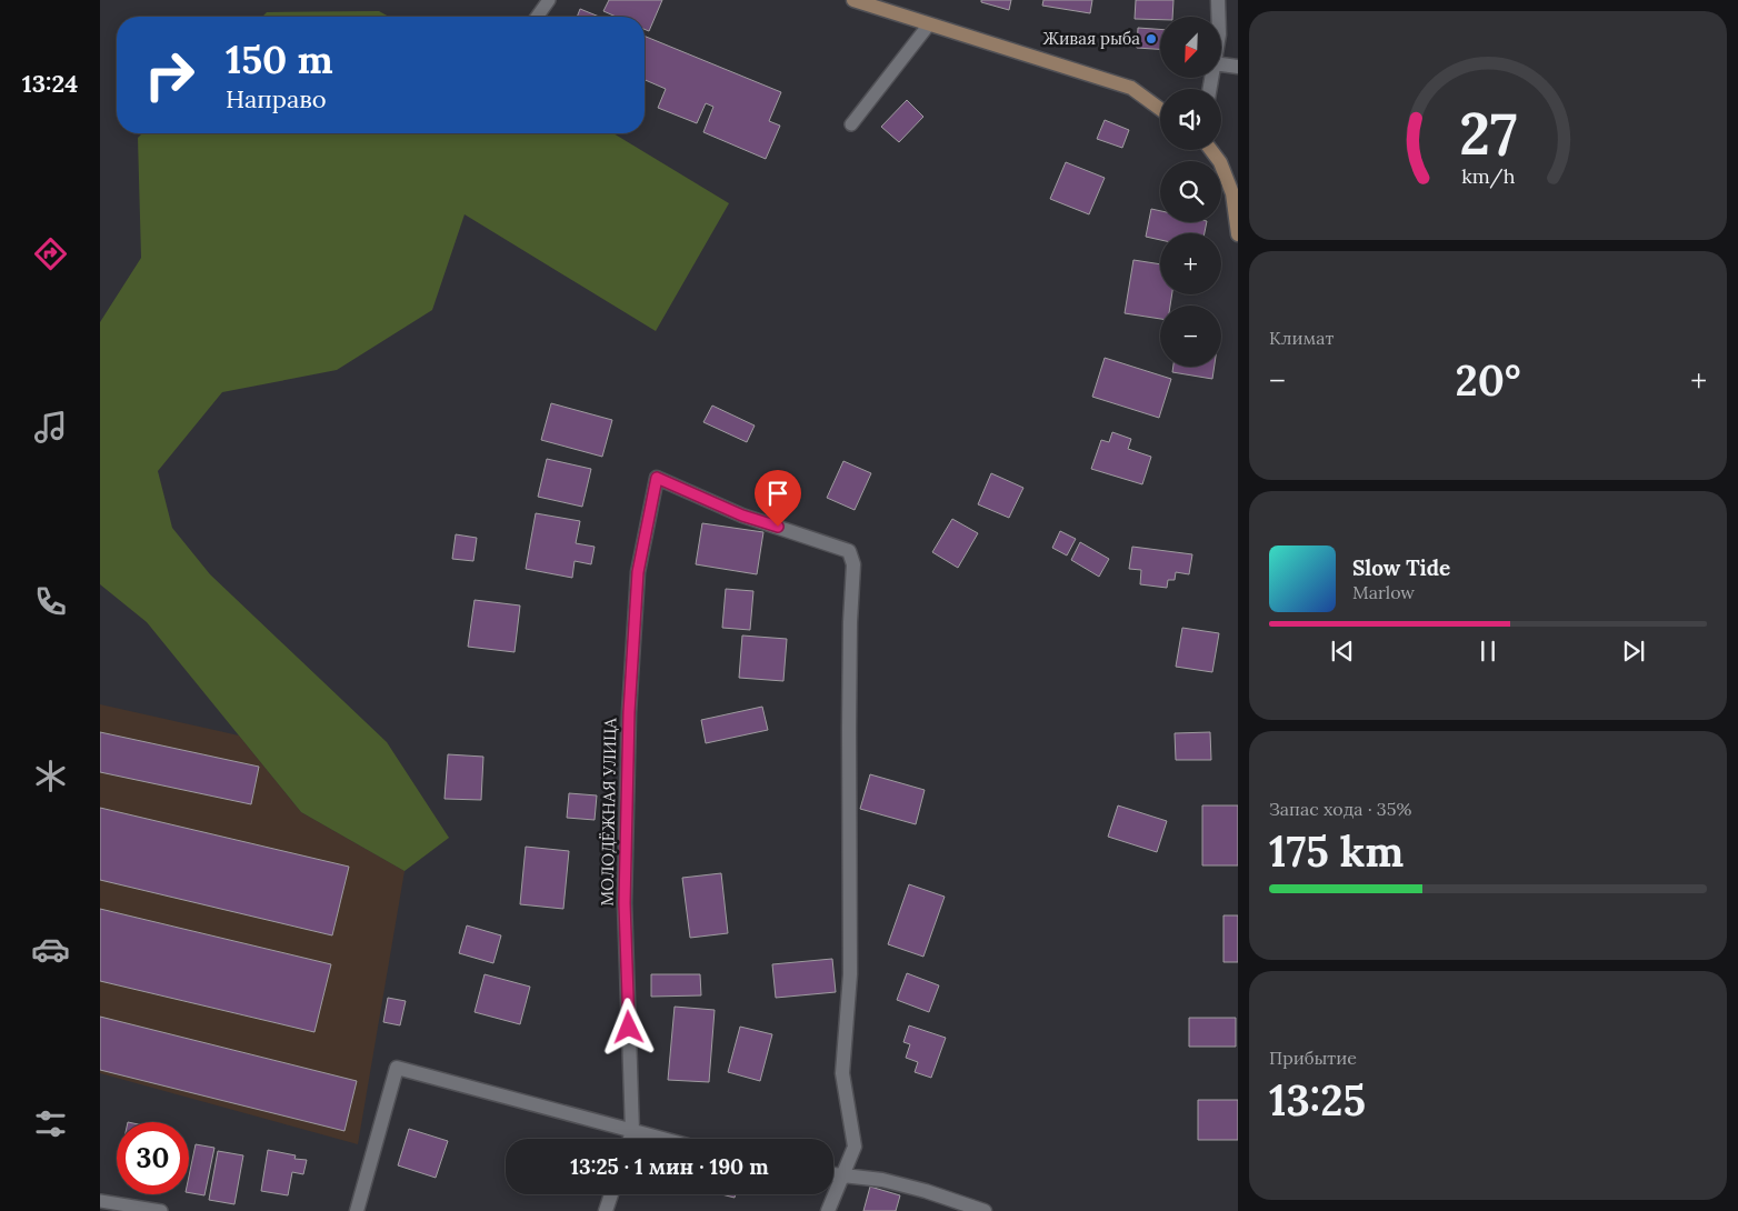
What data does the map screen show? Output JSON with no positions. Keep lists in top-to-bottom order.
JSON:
{
  "streets": {
    "street": ["МОЛОДЁЖНАЯ УЛИЦА"]
  },
  "places": ["Живая рыба"],
  "north": "bottom left",
  "page": {
    "tabs": "13:24",
    "map_buttons": ["+", "−"],
    "turn": ["150 m", "Направо"],
    "tile": [
      "Климат",
      ["Запас хода · 35%", "175 km"],
      ["Прибытие", "13:25"]
    ],
    "heat": ["−", "20°", "+"],
    "song": ["Slow Tide", "Marlow"],
    "limit": "30",
    "trip": "13:25 · 1 мин · 190 m",
    "gauge": ["27", "km/h"]
  }
}
